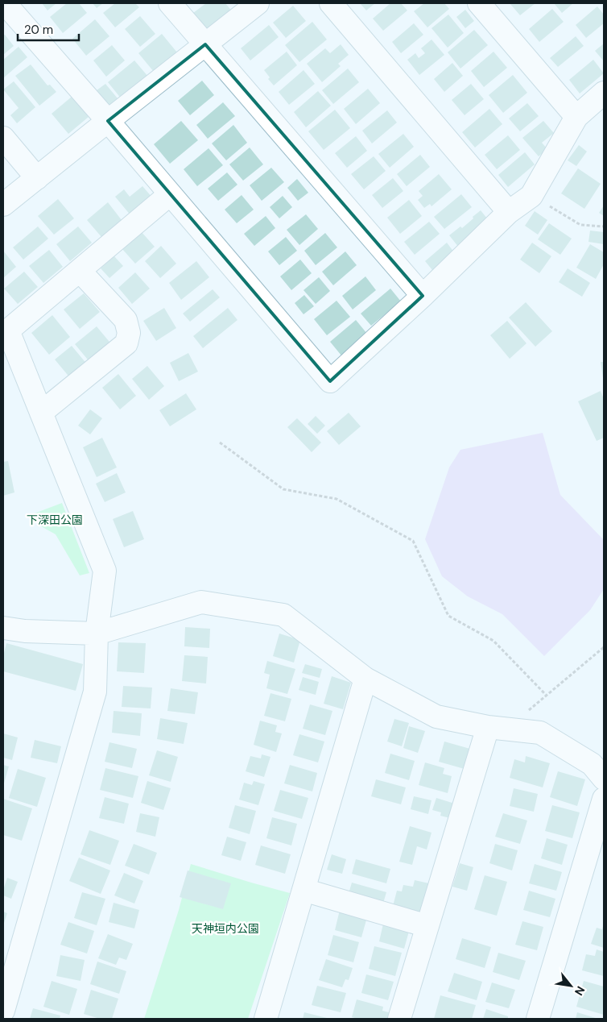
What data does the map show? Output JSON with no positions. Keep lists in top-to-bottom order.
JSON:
{
  "parks": ["下深田公園", "天神垣内公園"],
  "scale_bar": "20 m",
  "north": "bottom right"
}
